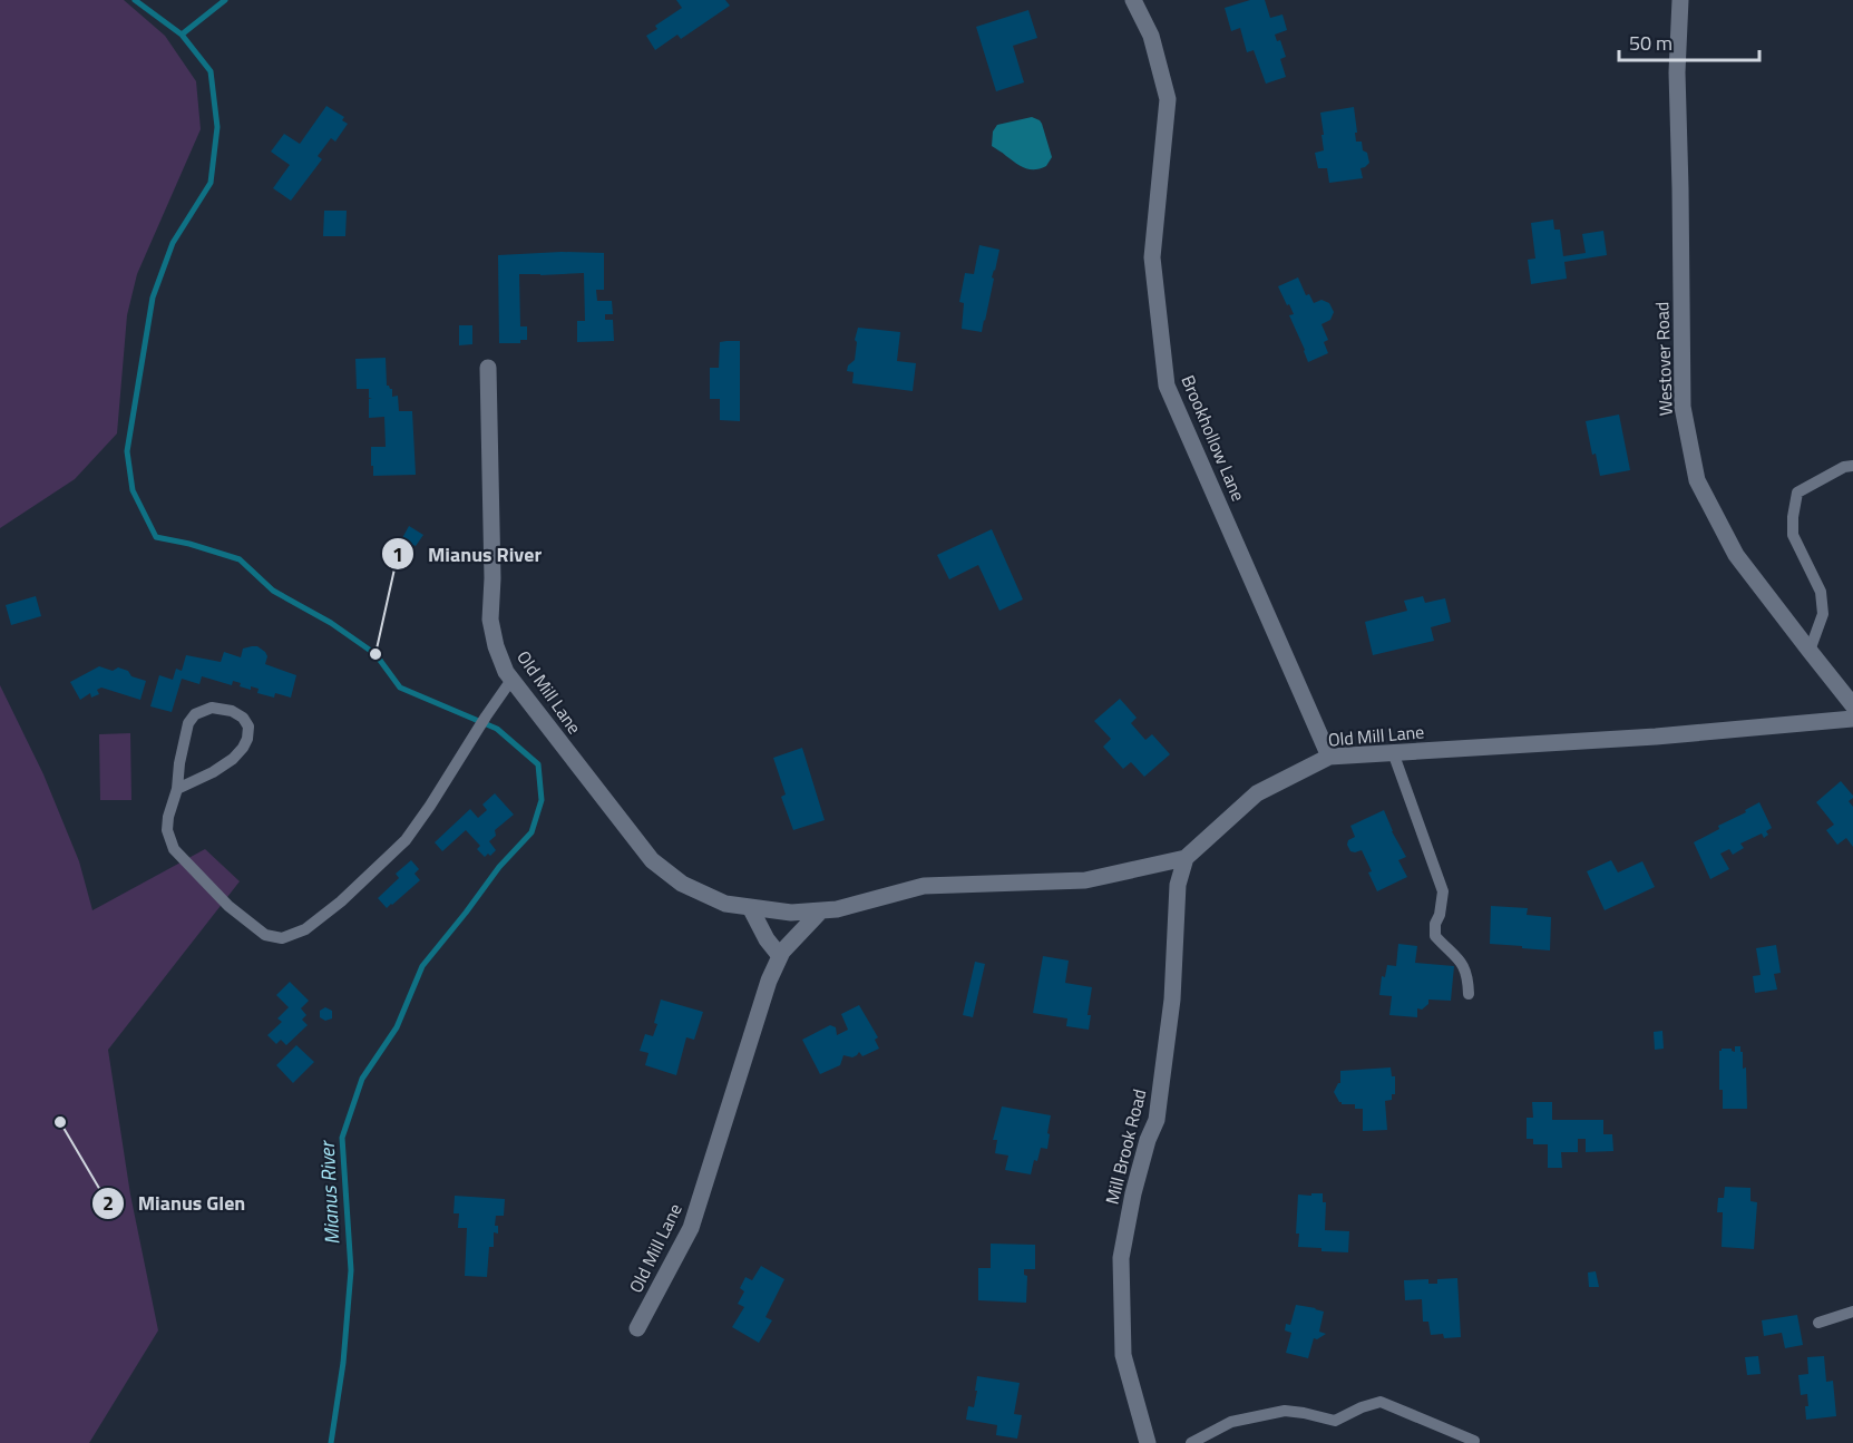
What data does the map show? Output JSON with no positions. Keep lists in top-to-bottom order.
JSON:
{
  "streets": {
    "street": [
      "Westover Road",
      "Brookhollow Lane",
      "Old Mill Lane",
      "Mill Brook Road"
    ]
  },
  "crossings": [
    ["Brookhollow Lane", "Old Mill Lane"],
    ["Old Mill Lane", "Mill Brook Road"]
  ],
  "water": ["Mianus River"],
  "places": ["Mianus River", "Mianus Glen"],
  "scale_bar": "50 m"
}
